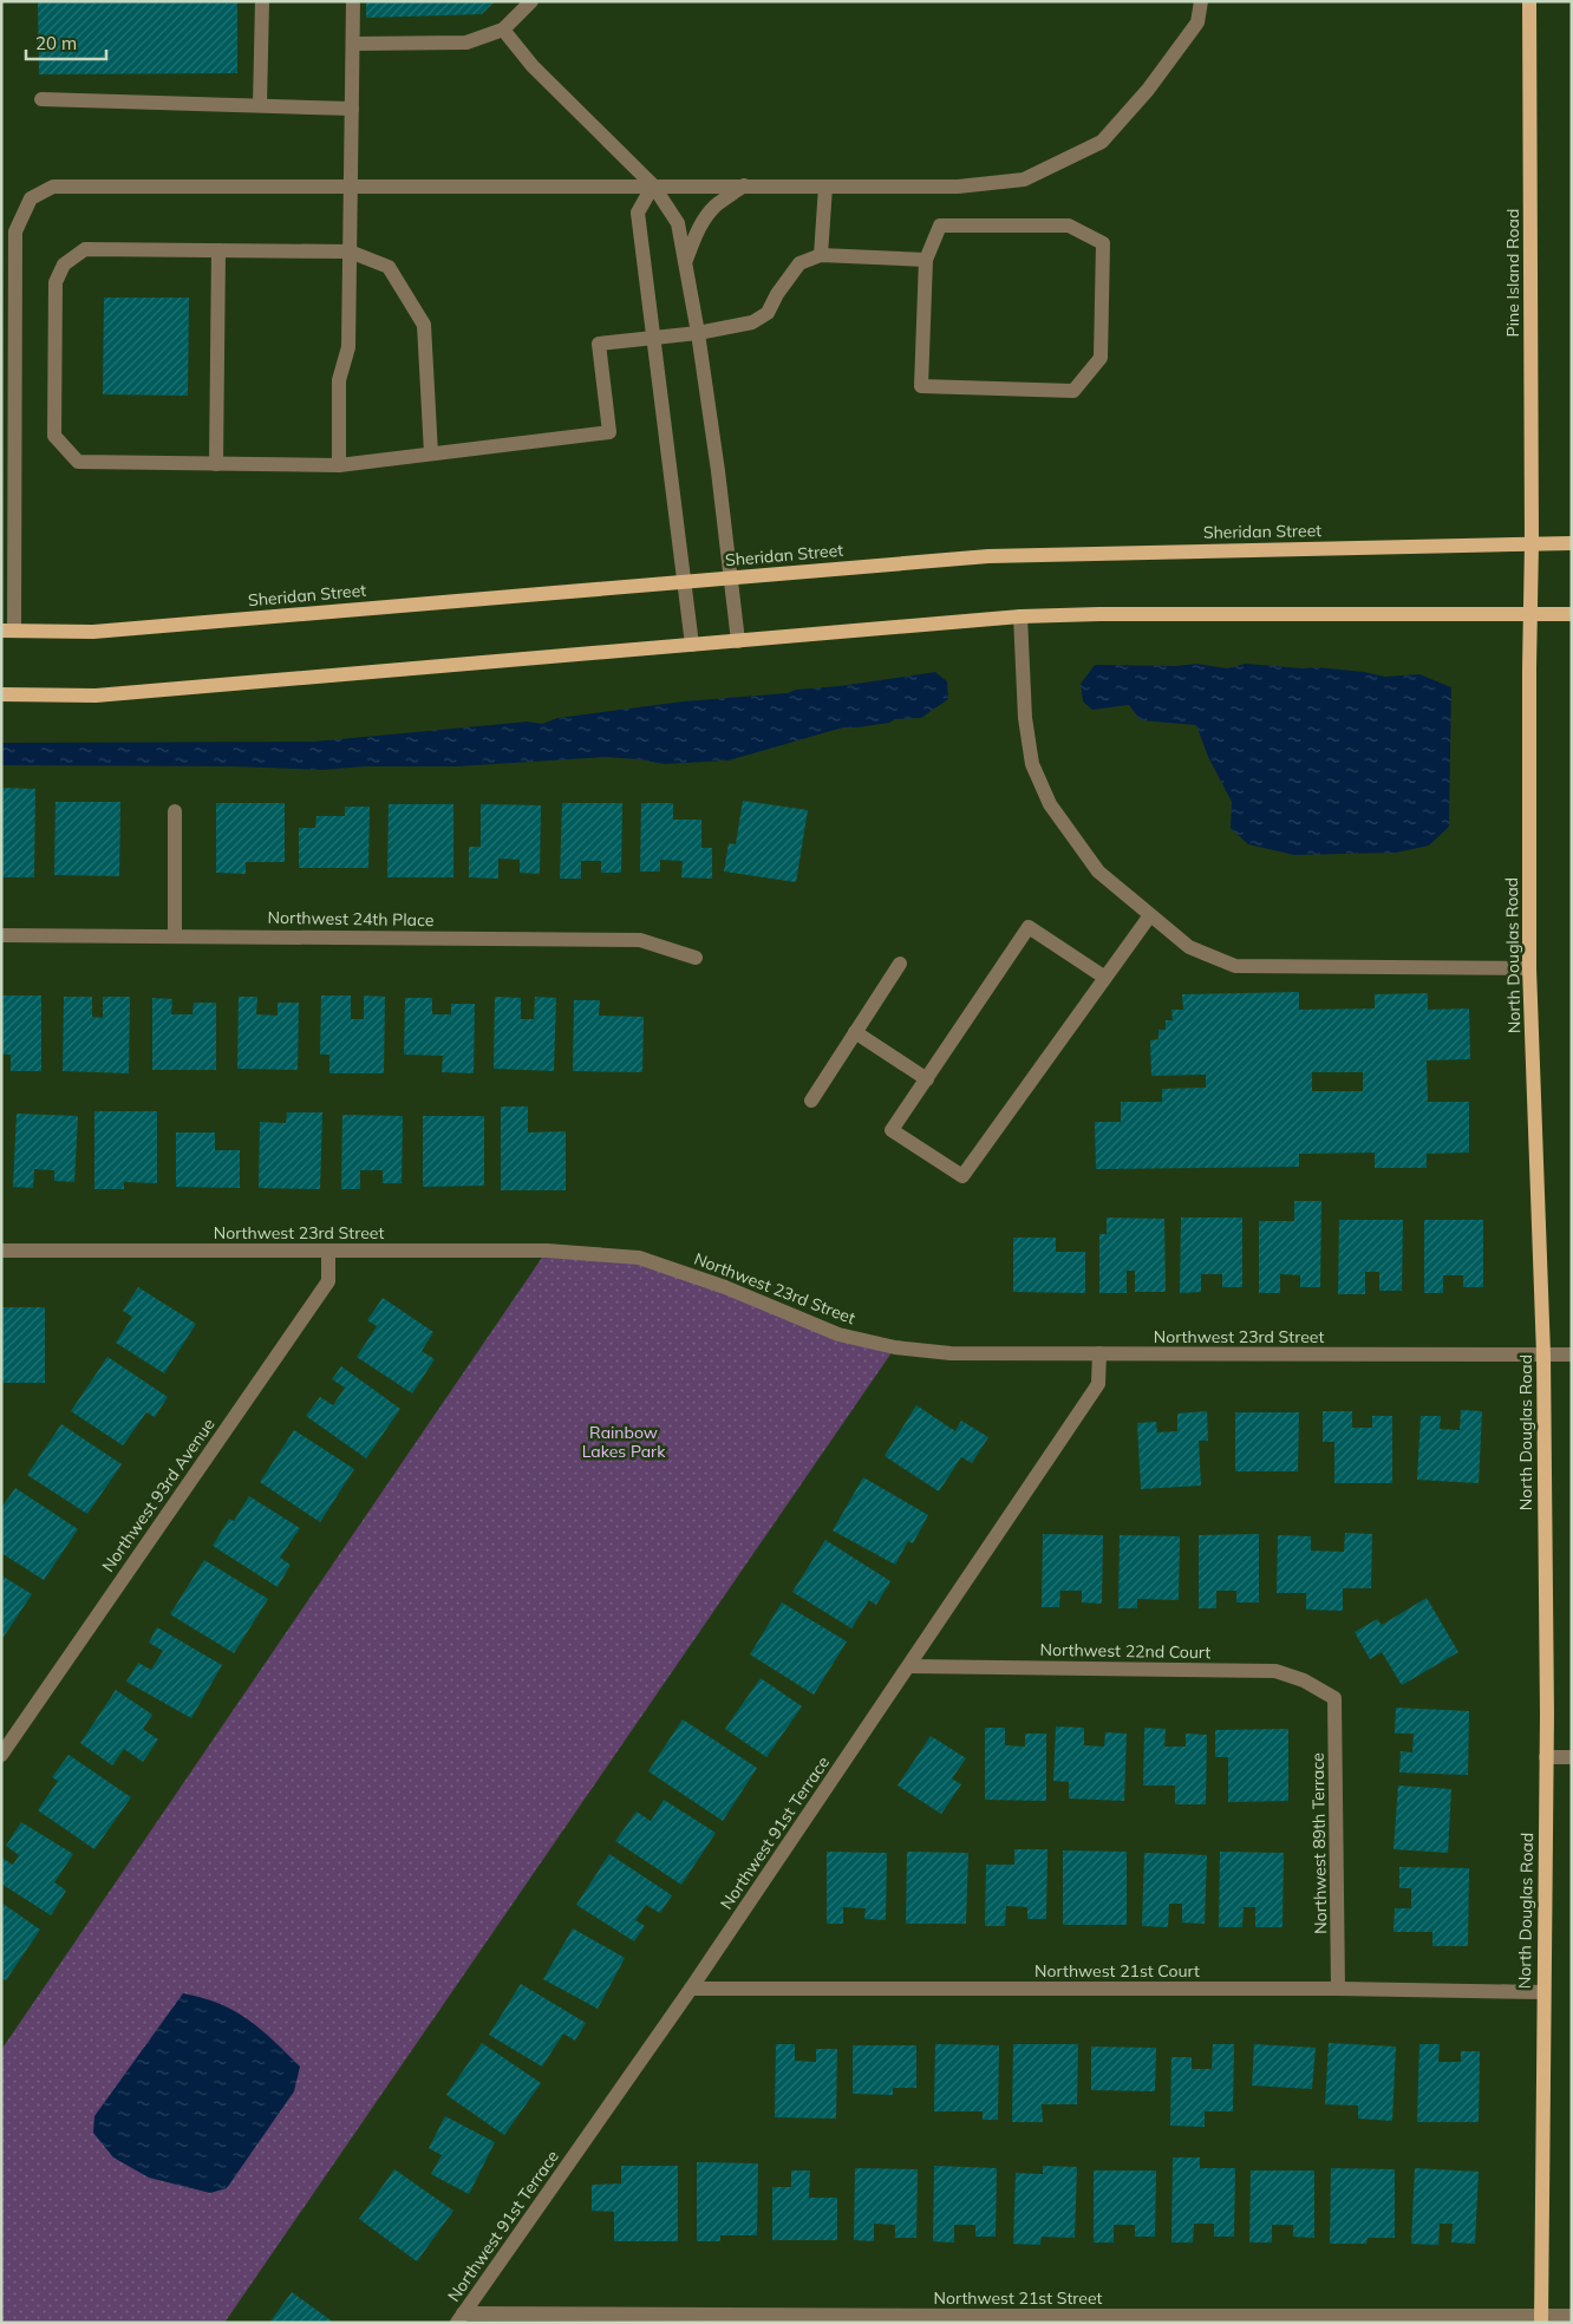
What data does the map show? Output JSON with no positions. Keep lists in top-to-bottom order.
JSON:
{
  "streets": {
    "main road": ["Pine Island Road", "Sheridan Street", "North Douglas Road"],
    "street": [
      "Northwest 24th Place",
      "Northwest 23rd Street",
      "Northwest 93rd Avenue",
      "Northwest 22nd Court",
      "Northwest 91st Terrace",
      "Northwest 89th Terrace",
      "Northwest 21st Court",
      "Northwest 21st Street"
    ]
  },
  "crossings": [
    ["Pine Island Road", "Sheridan Street"],
    ["Pine Island Road", "North Douglas Road"],
    ["Sheridan Street", "North Douglas Road"],
    ["North Douglas Road", "Northwest 23rd Street"],
    ["North Douglas Road", "Northwest 21st Court"],
    ["North Douglas Road", "Northwest 21st Street"],
    ["Northwest 23rd Street", "Northwest 93rd Avenue"],
    ["Northwest 23rd Street", "Northwest 91st Terrace"],
    ["Northwest 22nd Court", "Northwest 91st Terrace"],
    ["Northwest 22nd Court", "Northwest 89th Terrace"],
    ["Northwest 91st Terrace", "Northwest 21st Court"],
    ["Northwest 91st Terrace", "Northwest 21st Street"],
    ["Northwest 89th Terrace", "Northwest 21st Court"]
  ],
  "parks": ["Rainbow Lakes Park"],
  "scale_bar": "20 m"
}
